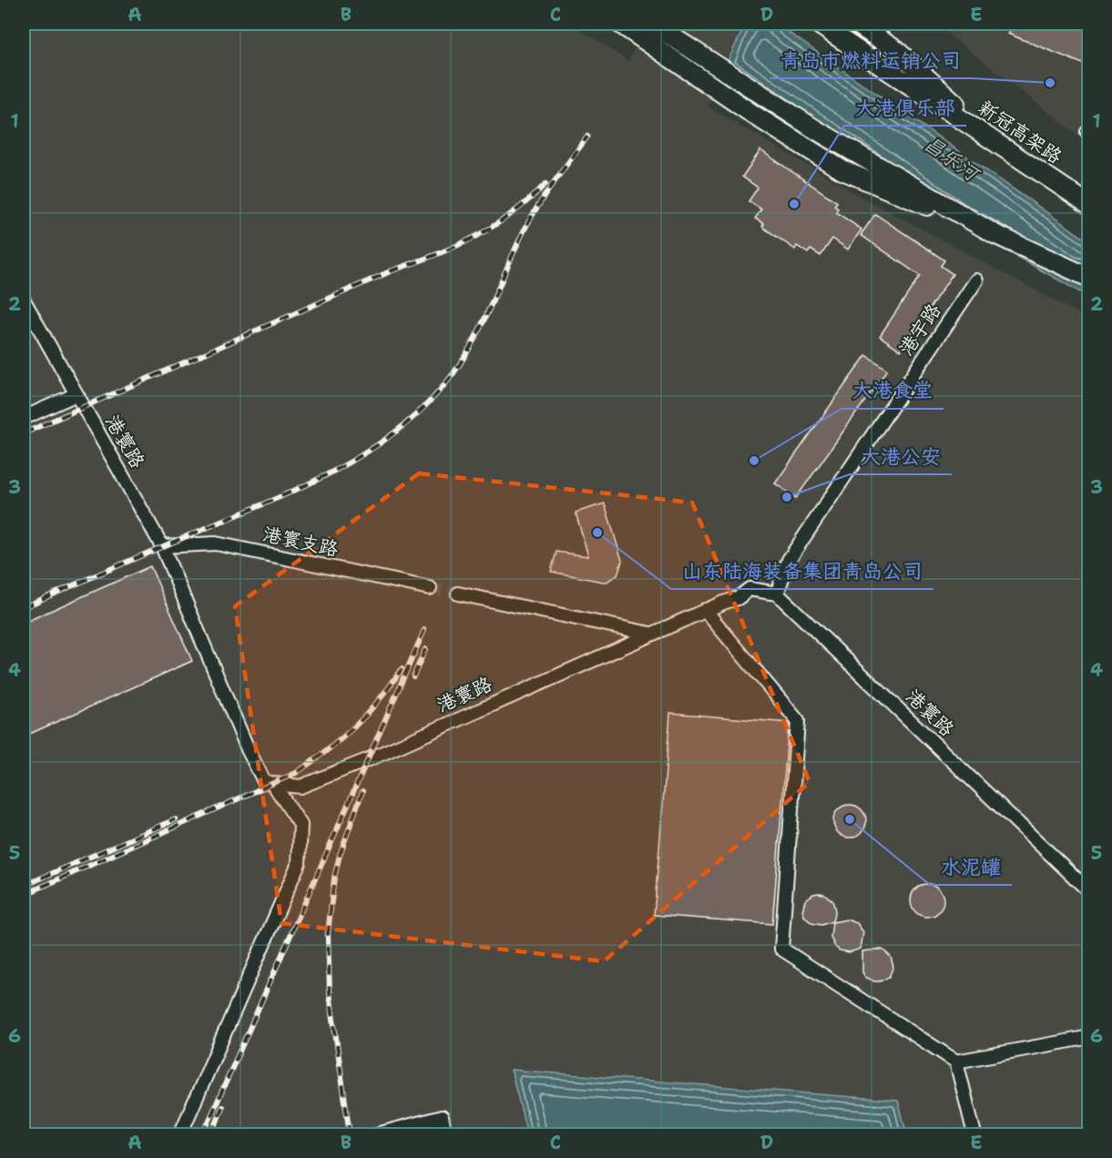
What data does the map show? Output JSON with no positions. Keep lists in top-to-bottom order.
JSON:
{
  "streets": {
    "highway": ["新冠高架路"],
    "lane": ["港宇路", "港寰路", "港寰支路"]
  },
  "crossings": [
    ["港宇路", "港寰路"],
    ["港寰路", "港寰支路"]
  ],
  "water": ["昌乐河"],
  "places": [
    "青岛市燃料运销公司",
    "大港俱乐部",
    "大港食堂",
    "大港公安",
    "山东陆海装备集团青岛公司",
    "水泥罐"
  ],
  "grid": {
    "columns": [
      "A",
      "B",
      "C",
      "D",
      "E"
    ],
    "rows": [
      "1",
      "2",
      "3",
      "4",
      "5",
      "6"
    ]
  }
}
